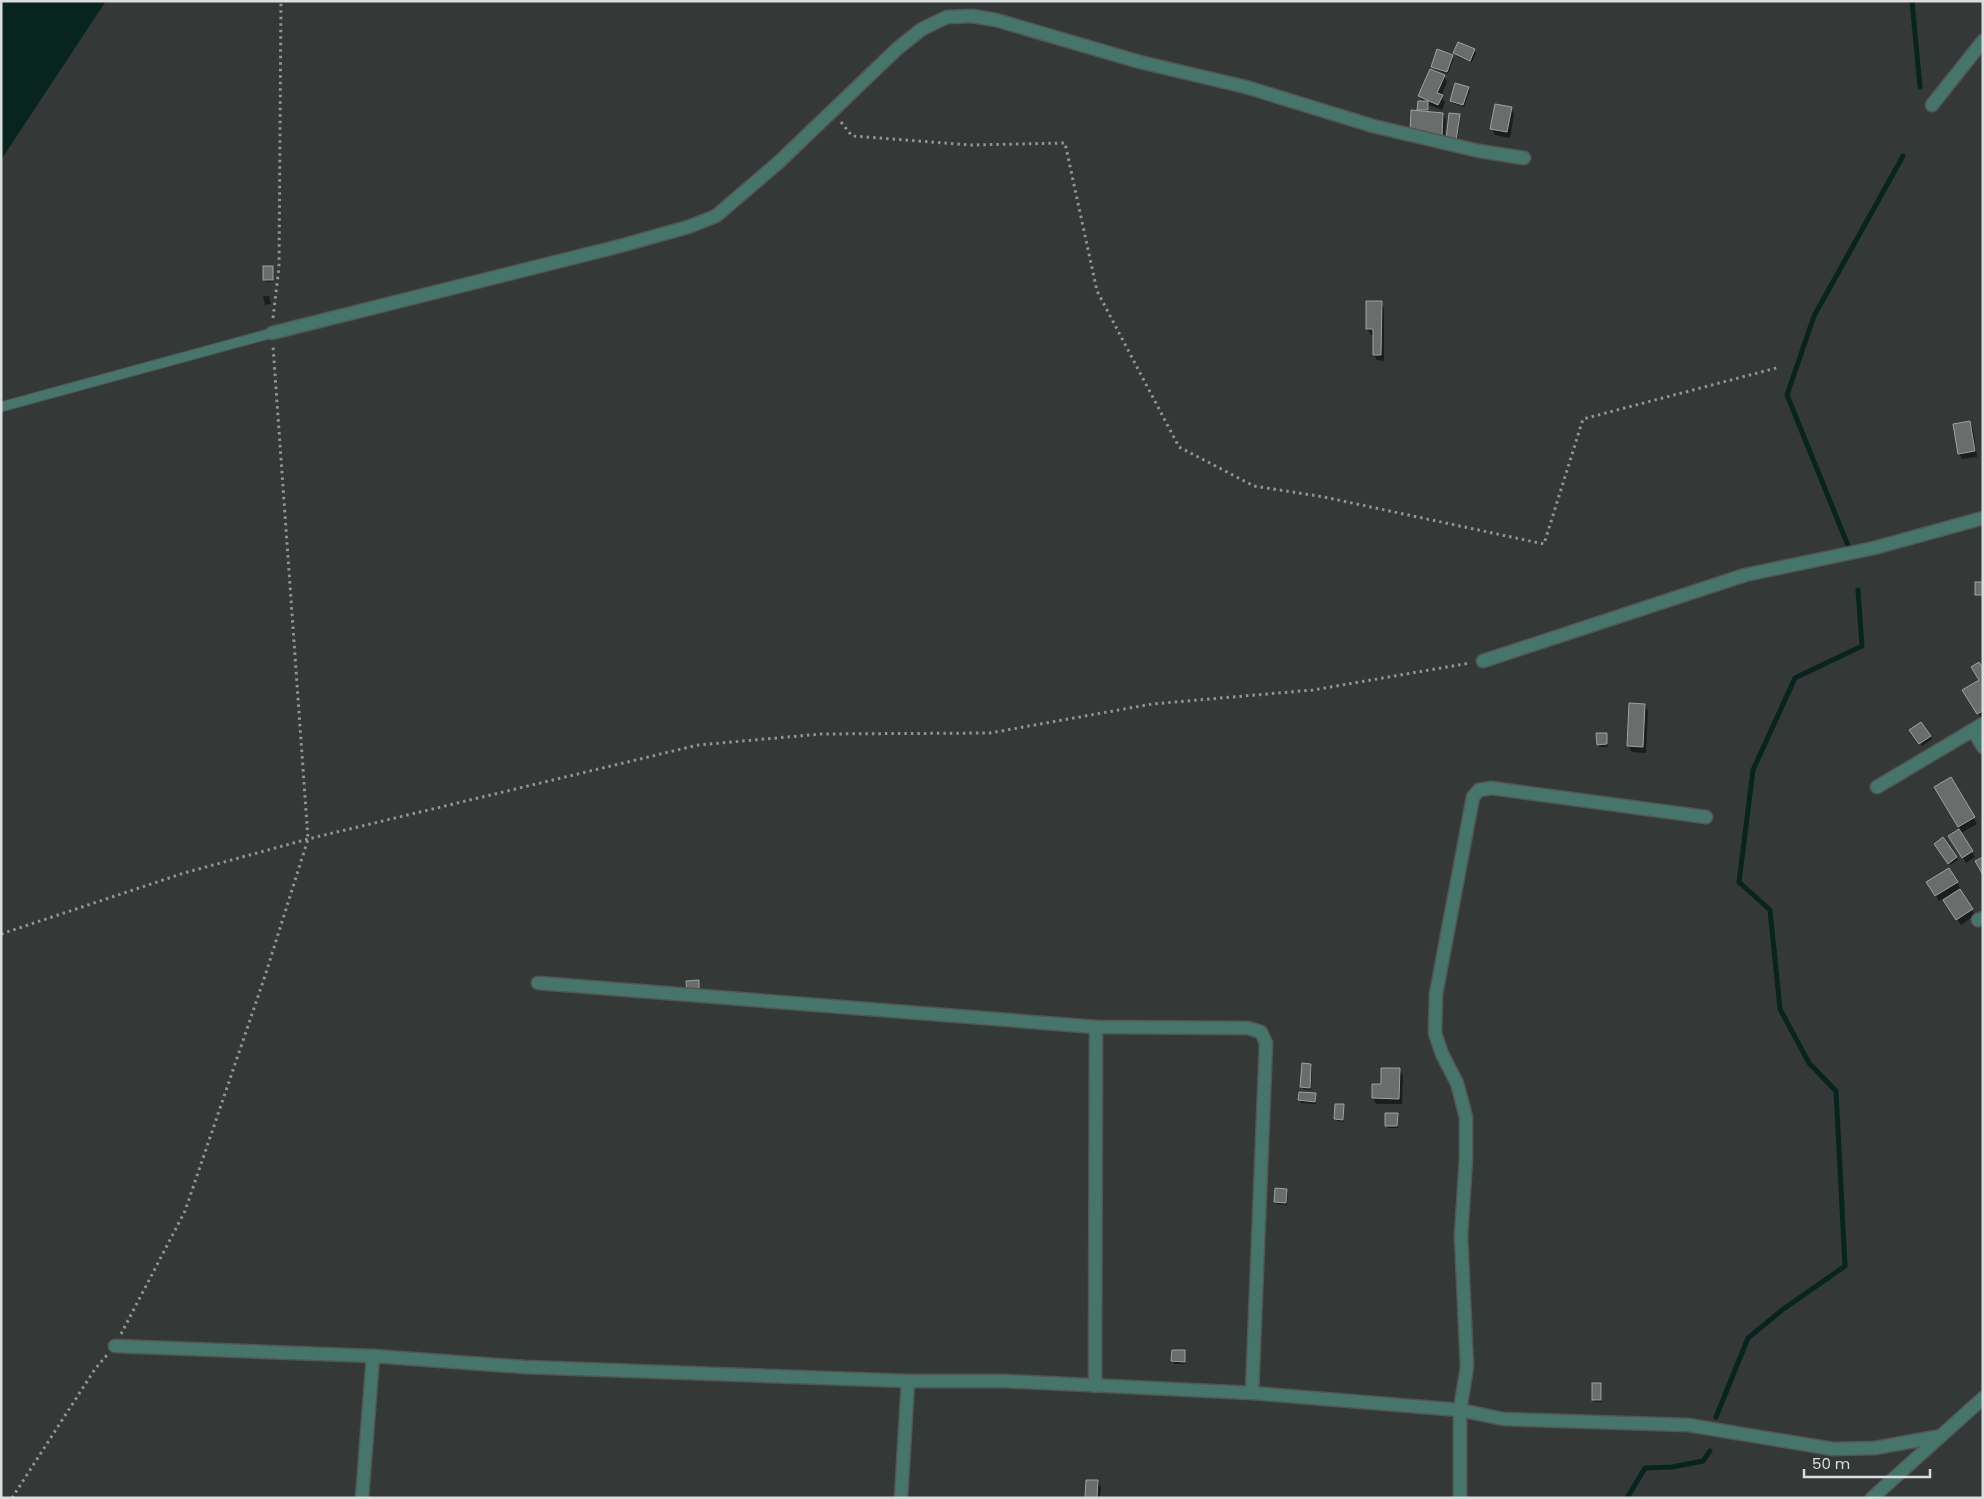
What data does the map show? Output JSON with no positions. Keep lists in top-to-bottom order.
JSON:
{
  "scale_bar": "50 m"
}
